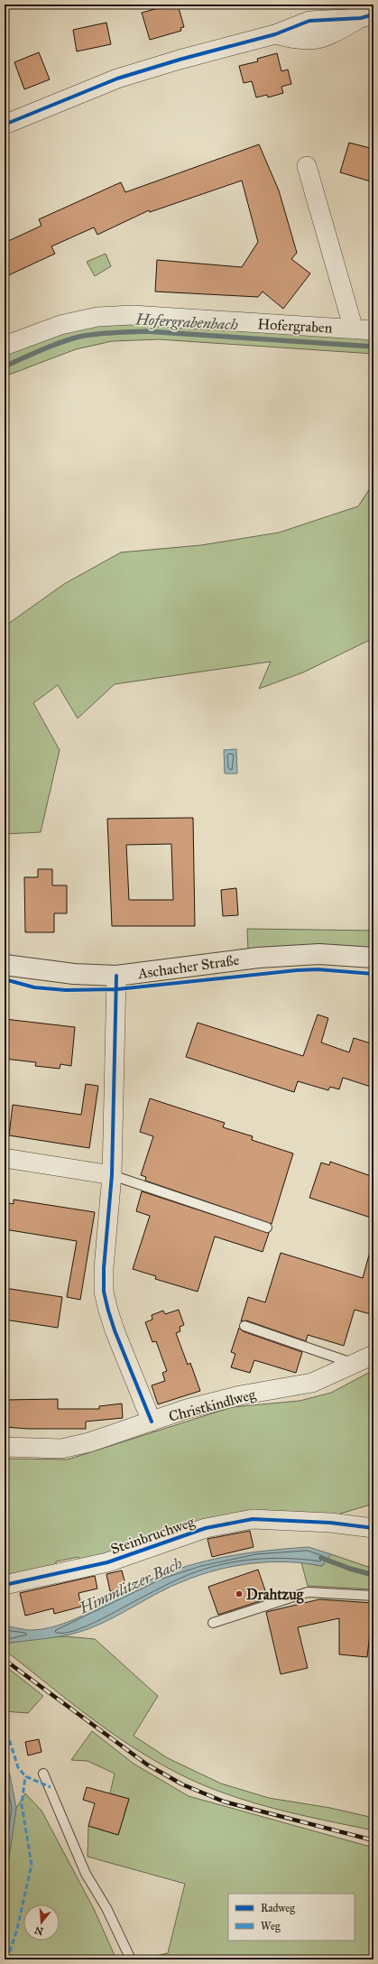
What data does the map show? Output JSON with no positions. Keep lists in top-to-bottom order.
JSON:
{
  "streets": {
    "street": [
      "Hofergraben",
      "Aschacher Straße",
      "Christkindlweg",
      "Steinbruchweg"
    ]
  },
  "water": ["Hofergrabenbach", "Himmlitzer Bach"],
  "places": ["Drahtzug"],
  "legend": ["Radweg", "Weg"],
  "north": "bottom"
}
